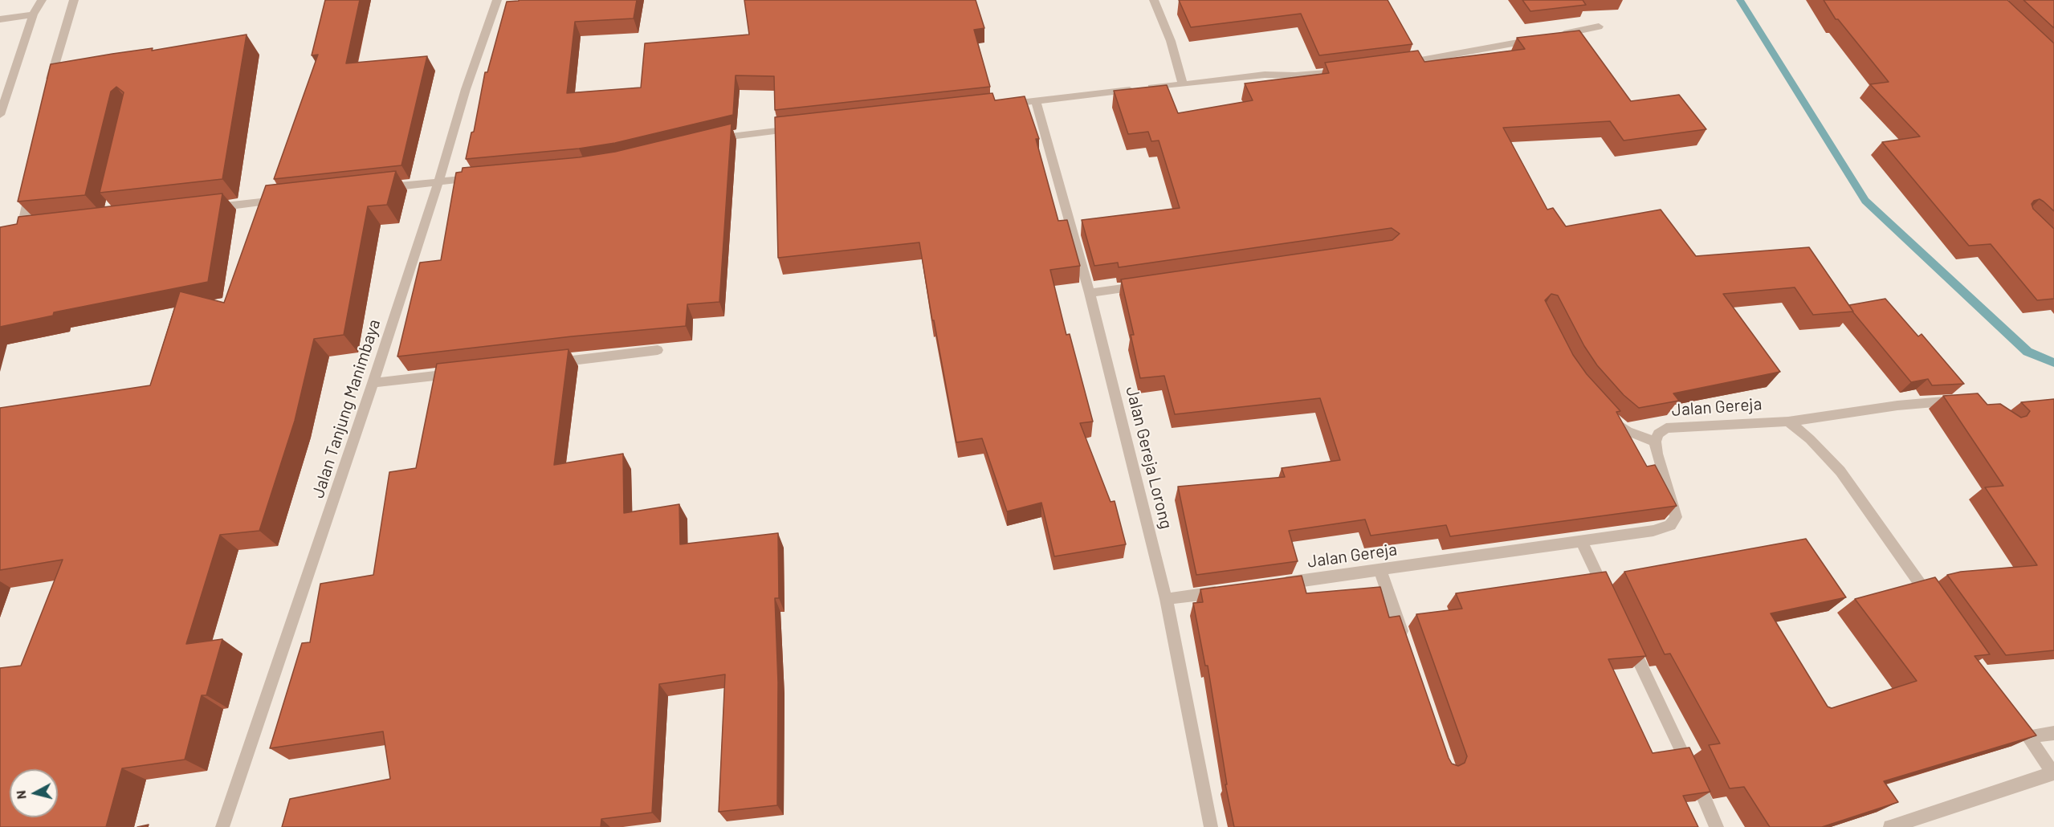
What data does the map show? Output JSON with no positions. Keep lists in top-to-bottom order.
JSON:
{
  "streets": {
    "street": ["Jalan Gereja", "Jalan Tanjung Manimbaya", "Jalan Gereja Lorong"]
  },
  "north": "left"
}
